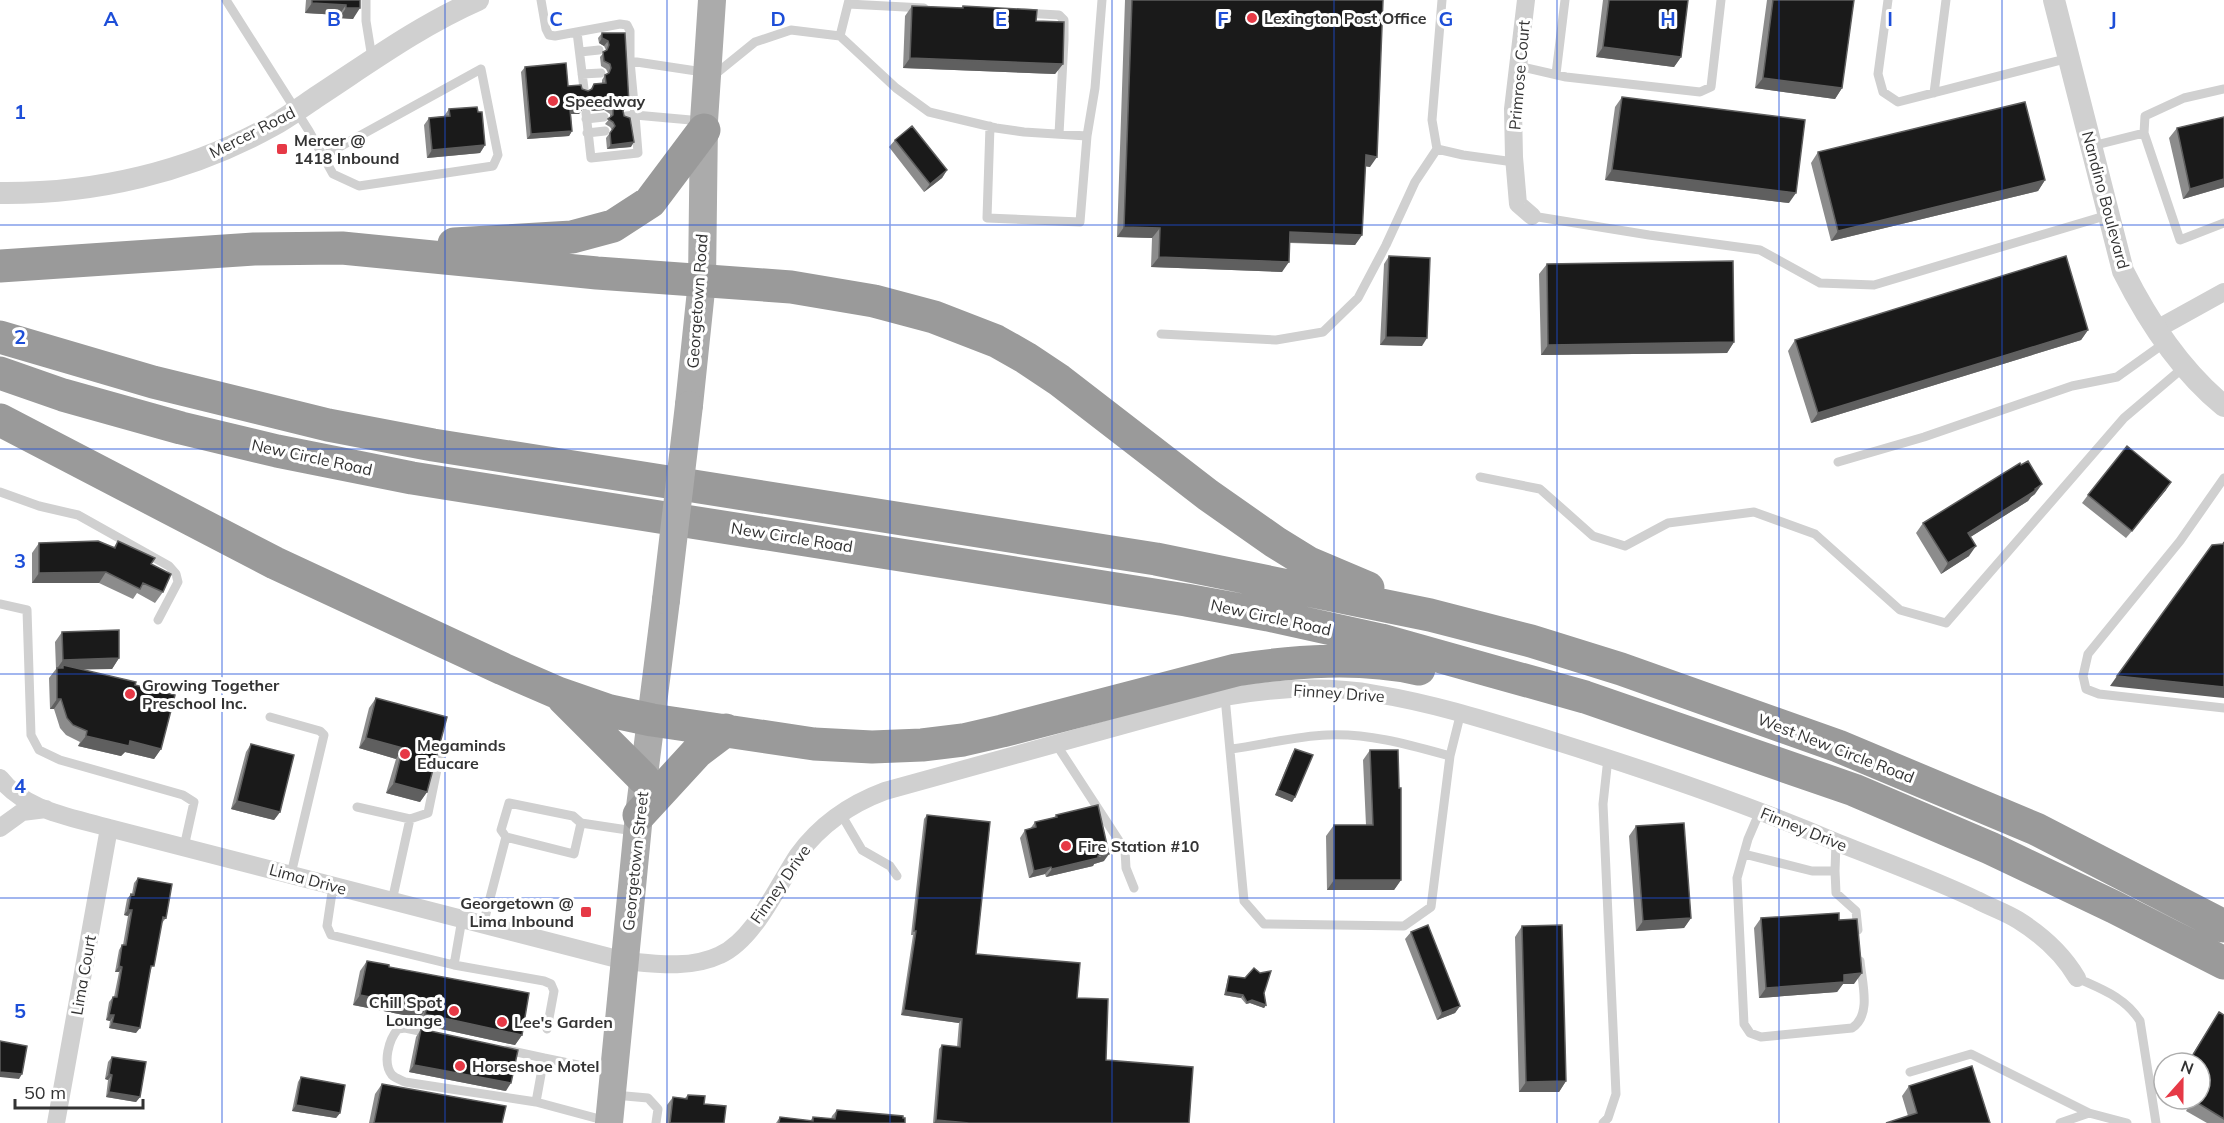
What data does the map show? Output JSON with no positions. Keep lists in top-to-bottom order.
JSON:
{
  "streets": {
    "highway": ["New Circle Road", "West New Circle Road"],
    "main road": ["Georgetown Road", "Georgetown Street"],
    "street": [
      "Primrose Court",
      "Mercer Road",
      "Nandino Boulevard",
      "Finney Drive",
      "Lima Drive",
      "Lima Court"
    ]
  },
  "crossings": [
    ["Georgetown Road", "Georgetown Street"],
    ["New Circle Road", "West New Circle Road"],
    ["Finney Drive", "Georgetown Street"],
    ["Finney Drive", "Lima Drive"],
    ["Georgetown Street", "Lima Drive"],
    ["Lima Drive", "Lima Court"]
  ],
  "places": {
    "other": [
      "Lexington Post Office",
      "Speedway",
      "Growing Together Preschool Inc.",
      "Megaminds Educare",
      "Fire Station #10",
      "Chill Spot Lounge",
      "Lee's Garden",
      "Horseshoe Motel"
    ],
    "transit": ["Mercer @ 1418 Inbound", "Georgetown @ Lima Inbound"]
  },
  "scale_bar": "50 m",
  "north": "top",
  "grid": {
    "columns": [
      "A",
      "B",
      "C",
      "D",
      "E",
      "F",
      "G",
      "H",
      "I",
      "J"
    ],
    "rows": [
      "1",
      "2",
      "3",
      "4",
      "5"
    ]
  }
}
